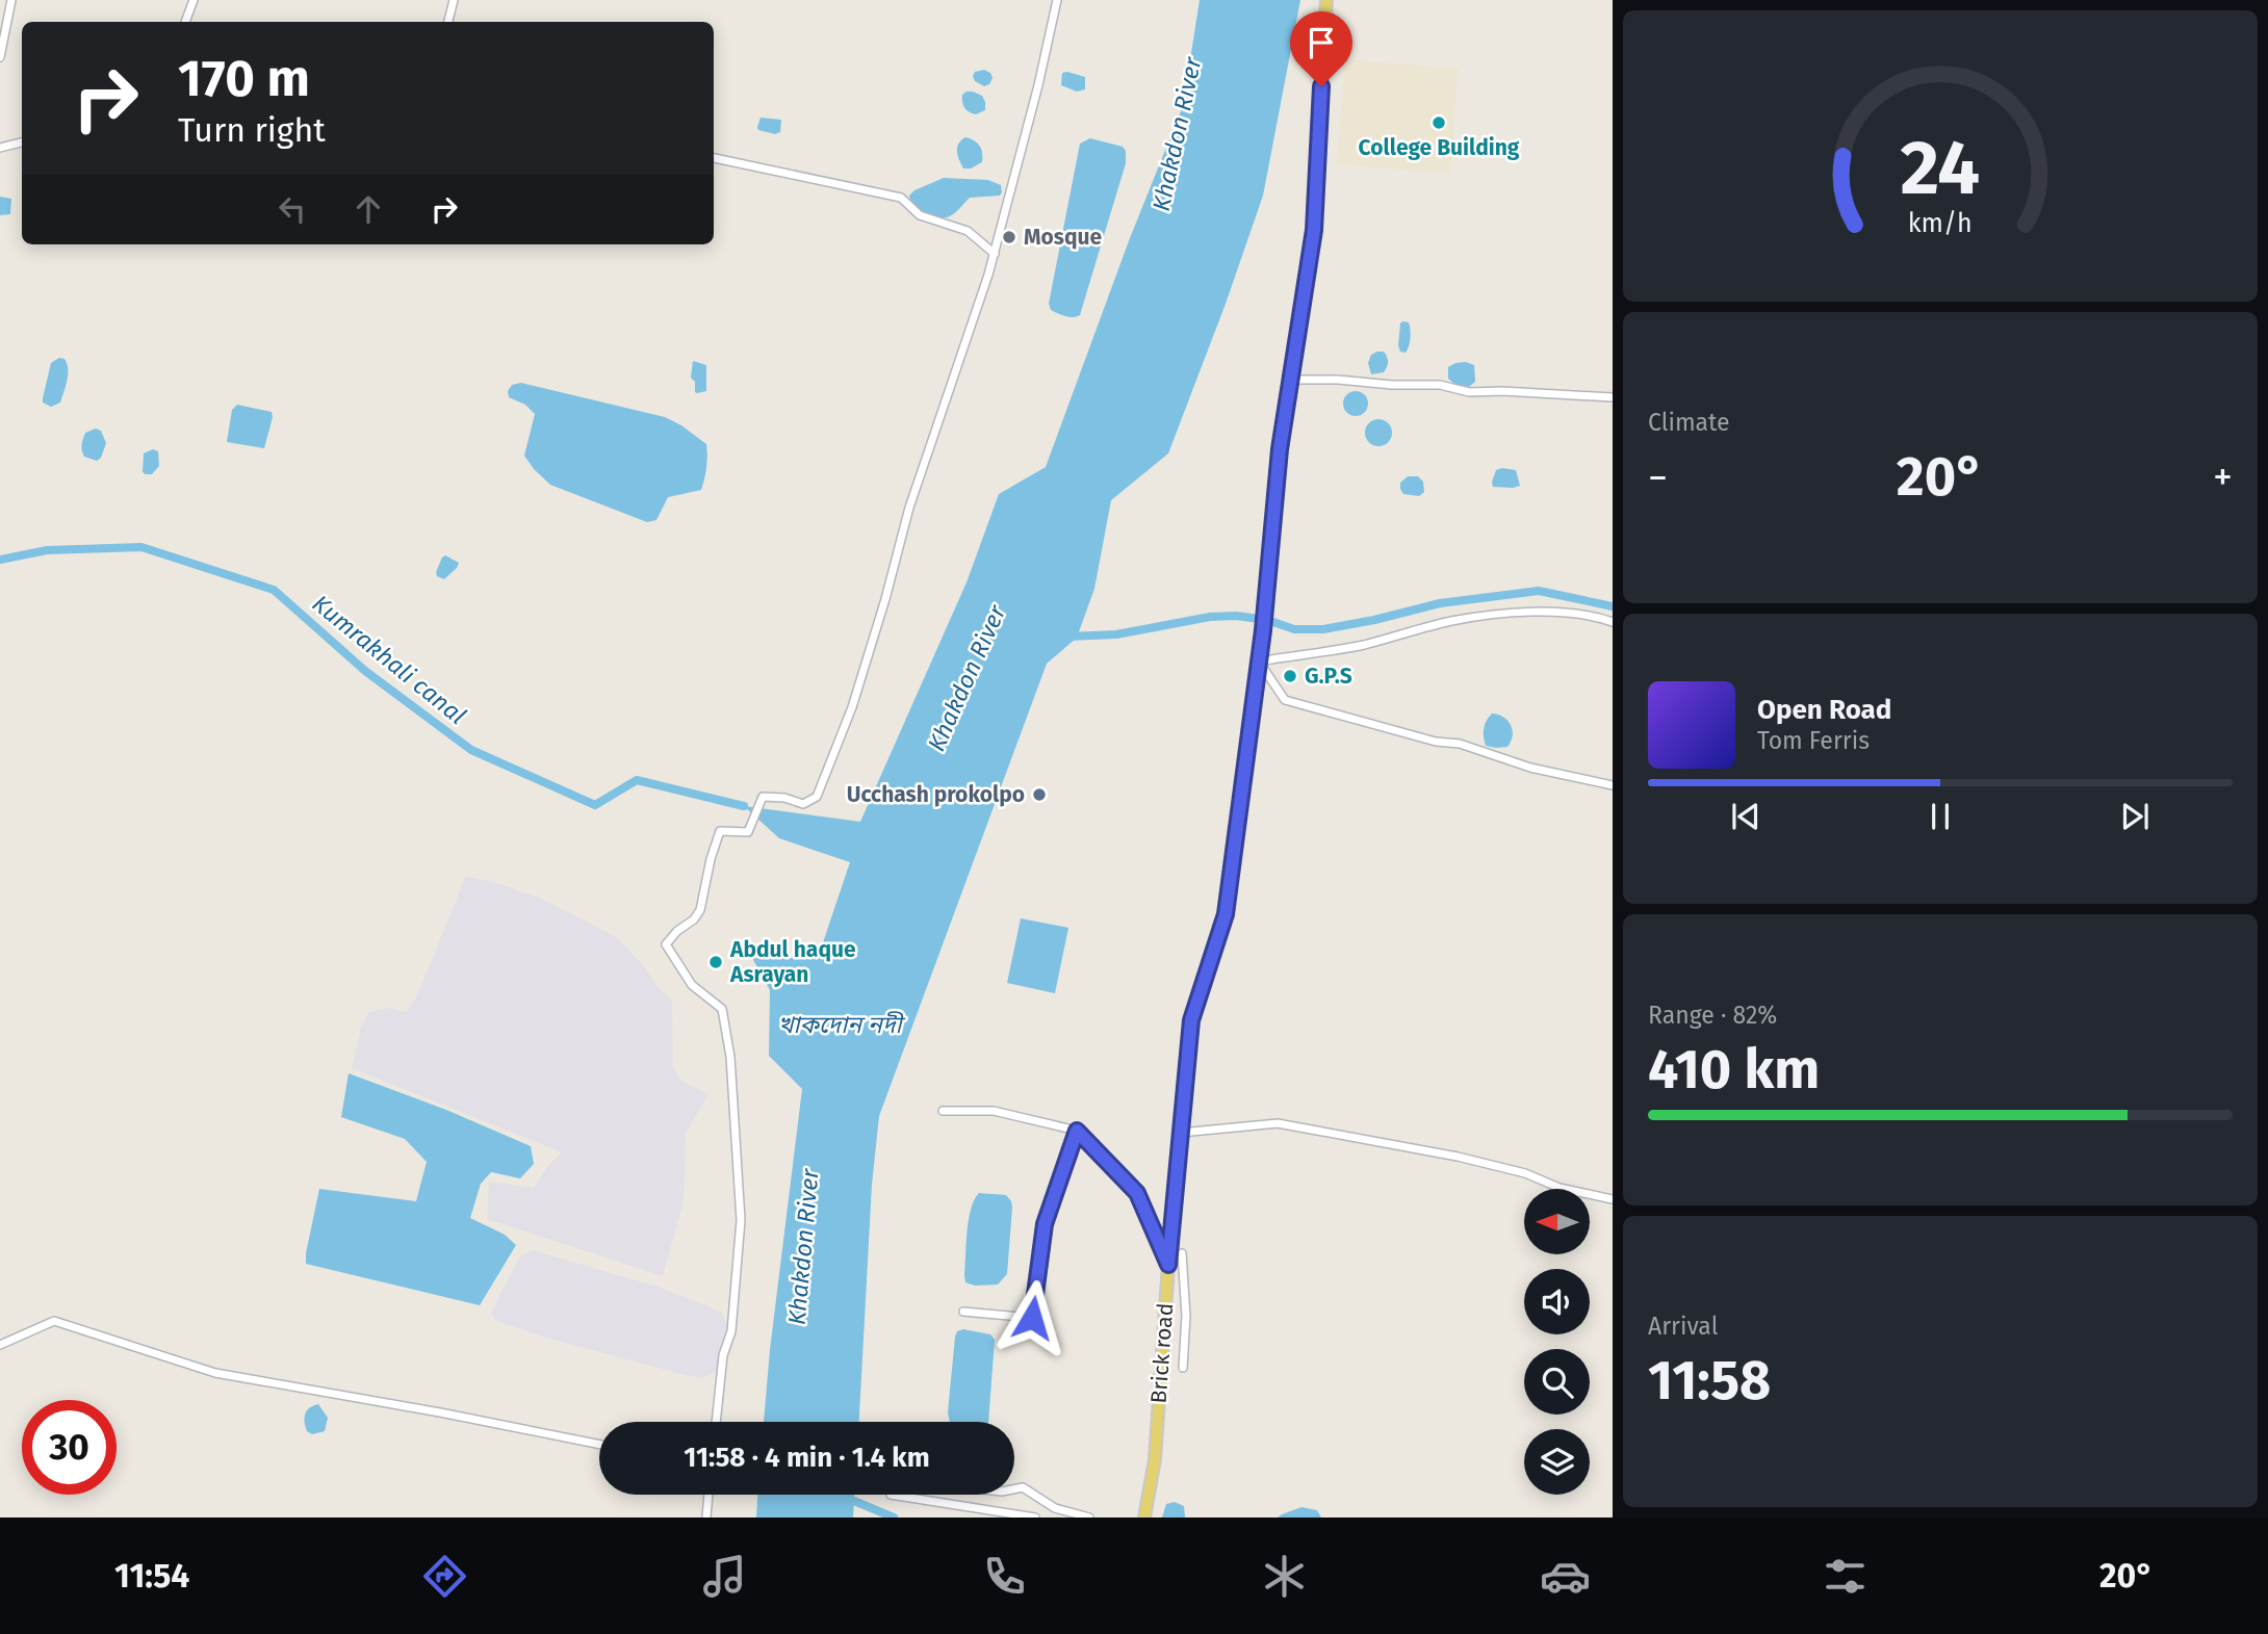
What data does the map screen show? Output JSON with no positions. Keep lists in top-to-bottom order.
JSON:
{
  "streets": {
    "main road": ["Brick road"]
  },
  "water": ["Khakdon River", "Kumrakhali canal", "খাকদোন নদী"],
  "places": [
    "College Building",
    "Mosque",
    "G.P.S",
    "Ucchash prokolpo",
    "Abdul haque Asrayan"
  ],
  "north": "left",
  "page": {
    "turn": ["170 m", "Turn right"],
    "tile": [
      "Climate",
      ["Range · 82%", "410 km"],
      ["Arrival", "11:58"]
    ],
    "heat": ["−", "20°", "+"],
    "song": ["Open Road", "Tom Ferris"],
    "limit": "30",
    "trip": "11:58 · 4 min · 1.4 km",
    "tabs": ["11:54", "20°"],
    "gauge": ["24", "km/h"]
  }
}
